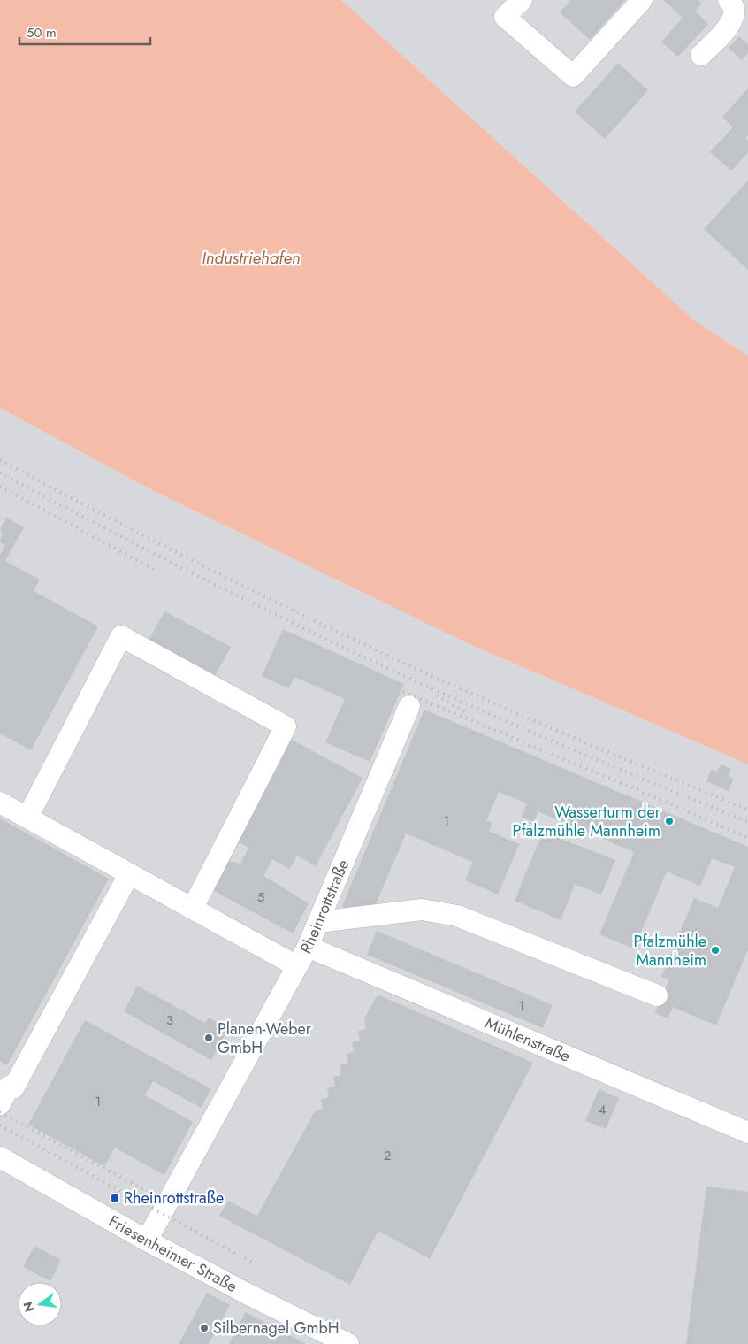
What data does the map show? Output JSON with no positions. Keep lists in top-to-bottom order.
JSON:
{
  "streets": {
    "street": ["Rheinrottstraße", "Mühlenstraße", "Friesenheimer Straße"]
  },
  "crossings": [
    ["Rheinrottstraße", "Mühlenstraße"],
    ["Rheinrottstraße", "Friesenheimer Straße"]
  ],
  "water": ["Industriehafen"],
  "places": {
    "other": [
      "Wasserturm der Pfalzmühle Mannheim",
      "Pfalzmühle Mannheim",
      "Planen-Weber GmbH",
      "Silbernagel GmbH"
    ],
    "transit": ["Rheinrottstraße"]
  },
  "house_numbers": [
    "1",
    "5",
    "1",
    "3",
    "1",
    "4",
    "2"
  ],
  "scale_bar": "50 m",
  "north": "left"
}
